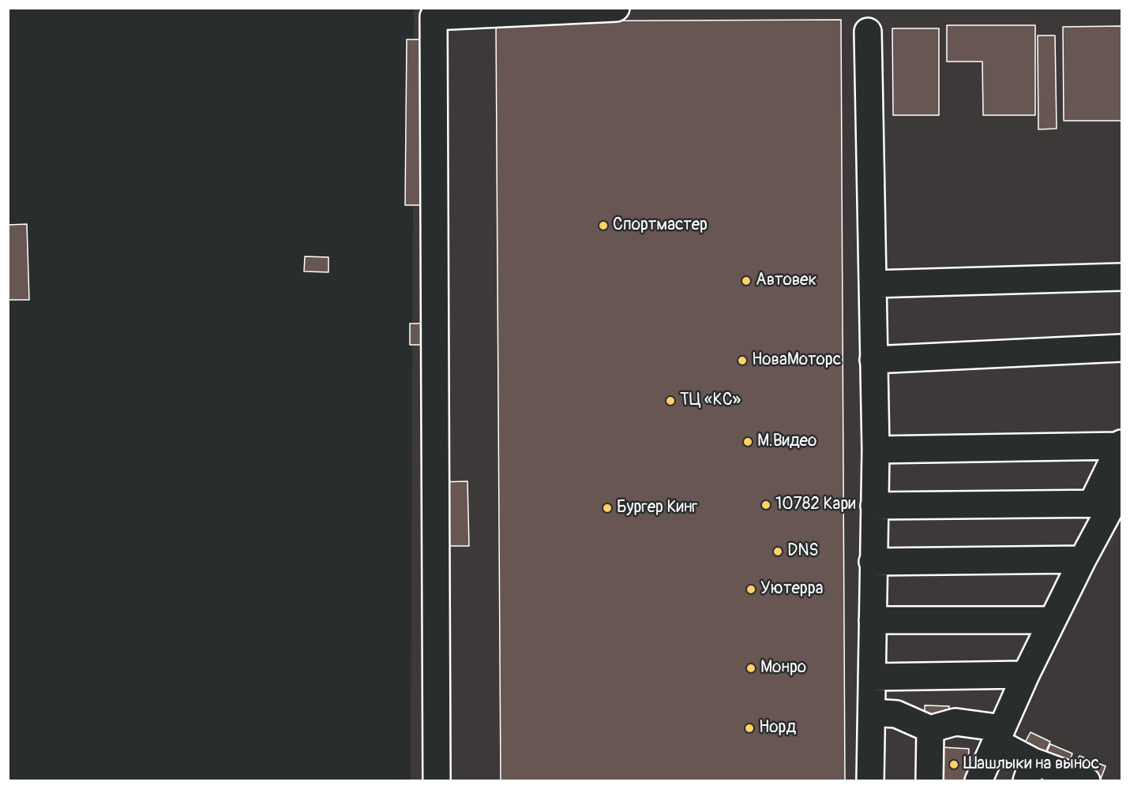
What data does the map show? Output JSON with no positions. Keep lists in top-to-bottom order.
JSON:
{
  "places": [
    "Спортмастер",
    "Автовек",
    "НоваМоторс",
    "ТЦ «КС»",
    "М.Видео",
    "10782 Кари",
    "Бургер Кинг",
    "DNS",
    "Уютерра",
    "Монро",
    "Норд",
    "Шашлыки на вынос"
  ]
}
